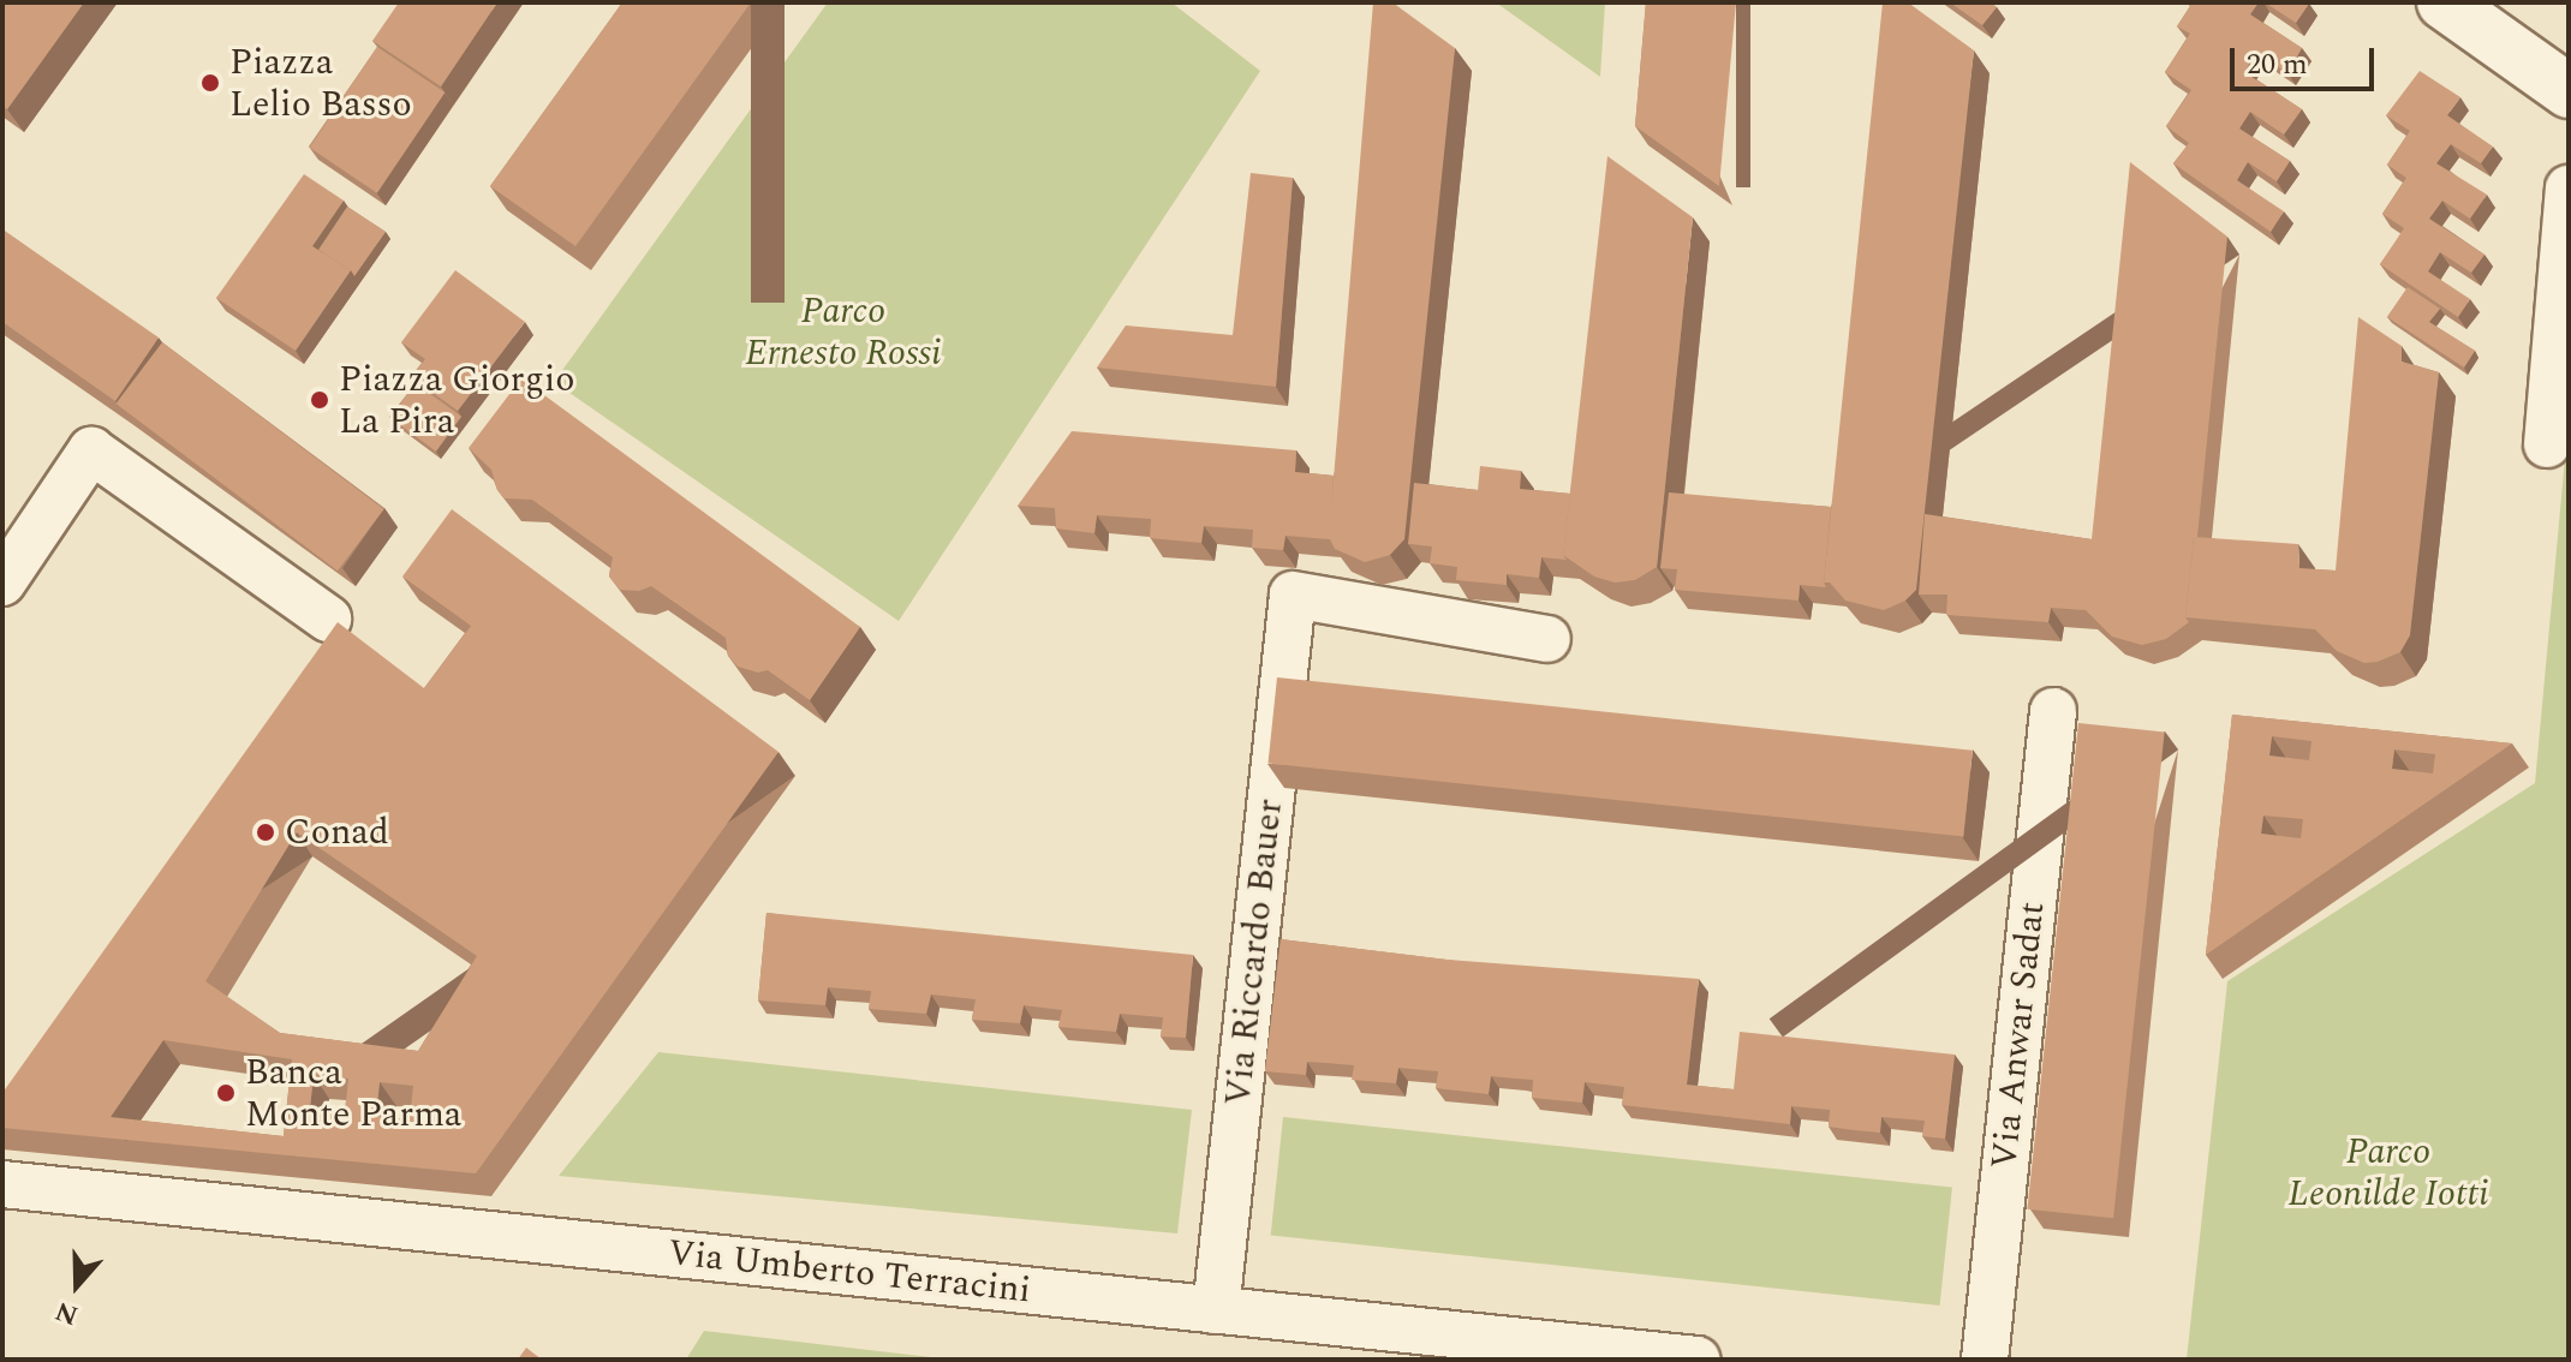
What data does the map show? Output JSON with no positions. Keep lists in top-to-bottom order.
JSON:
{
  "streets": {
    "street": ["Via Riccardo Bauer", "Via Anwar Sadat", "Via Umberto Terracini"]
  },
  "crossings": [
    ["Via Riccardo Bauer", "Via Umberto Terracini"]
  ],
  "parks": ["Parco Ernesto Rossi", "Parco Leonilde Iotti"],
  "places": [
    "Piazza Lelio Basso",
    "Piazza Giorgio La Pira",
    "Conad",
    "Banca Monte Parma"
  ],
  "scale_bar": "20 m",
  "north": "bottom"
}
